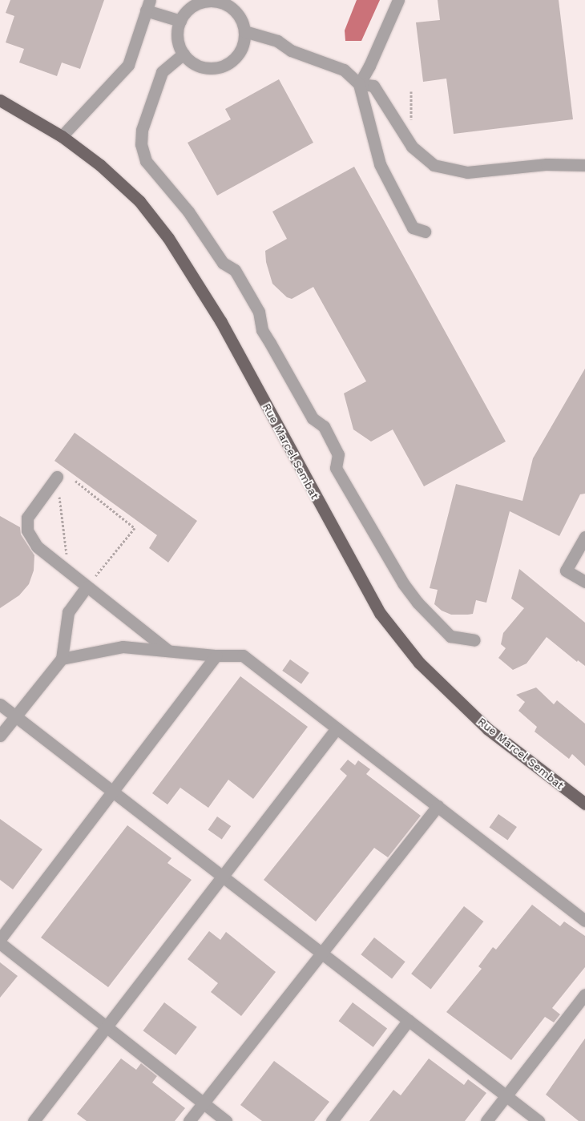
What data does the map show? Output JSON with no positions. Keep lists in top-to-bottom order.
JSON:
{
  "streets": {
    "main road": ["Rue Marcel Sembat"]
  }
}
